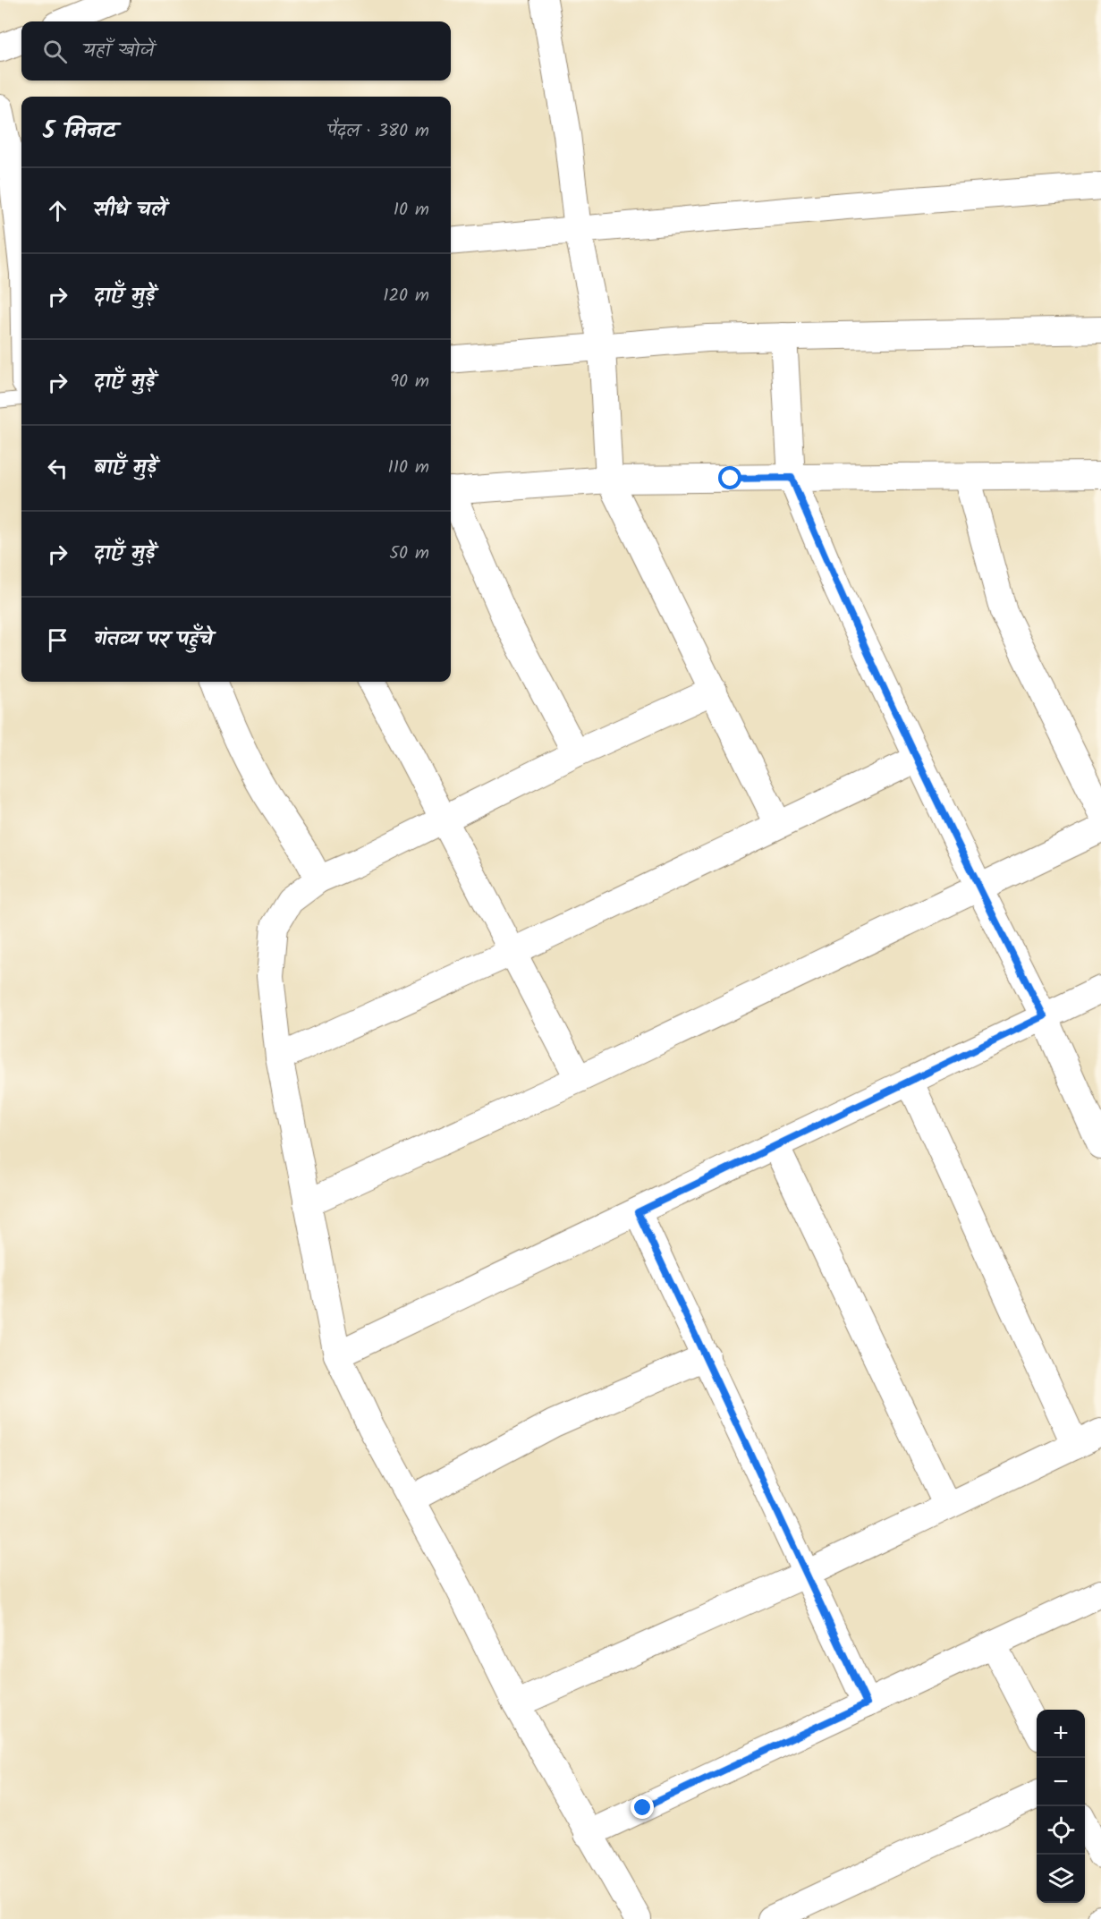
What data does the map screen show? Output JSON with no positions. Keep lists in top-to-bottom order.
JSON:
{
  "page": {
    "search": "यहाँ खोजें",
    "heading": ["5 मिनट", "पैदल · 380 m"],
    "list": [
      ["सीधे चलें", "10 m"],
      ["दाएँ मुड़ें", "120 m"],
      ["दाएँ मुड़ें", "90 m"],
      ["बाएँ मुड़ें", "110 m"],
      ["दाएँ मुड़ें", "50 m"],
      "गंतव्य पर पहुँचे"
    ],
    "map_buttons": ["+", "−"]
  }
}
